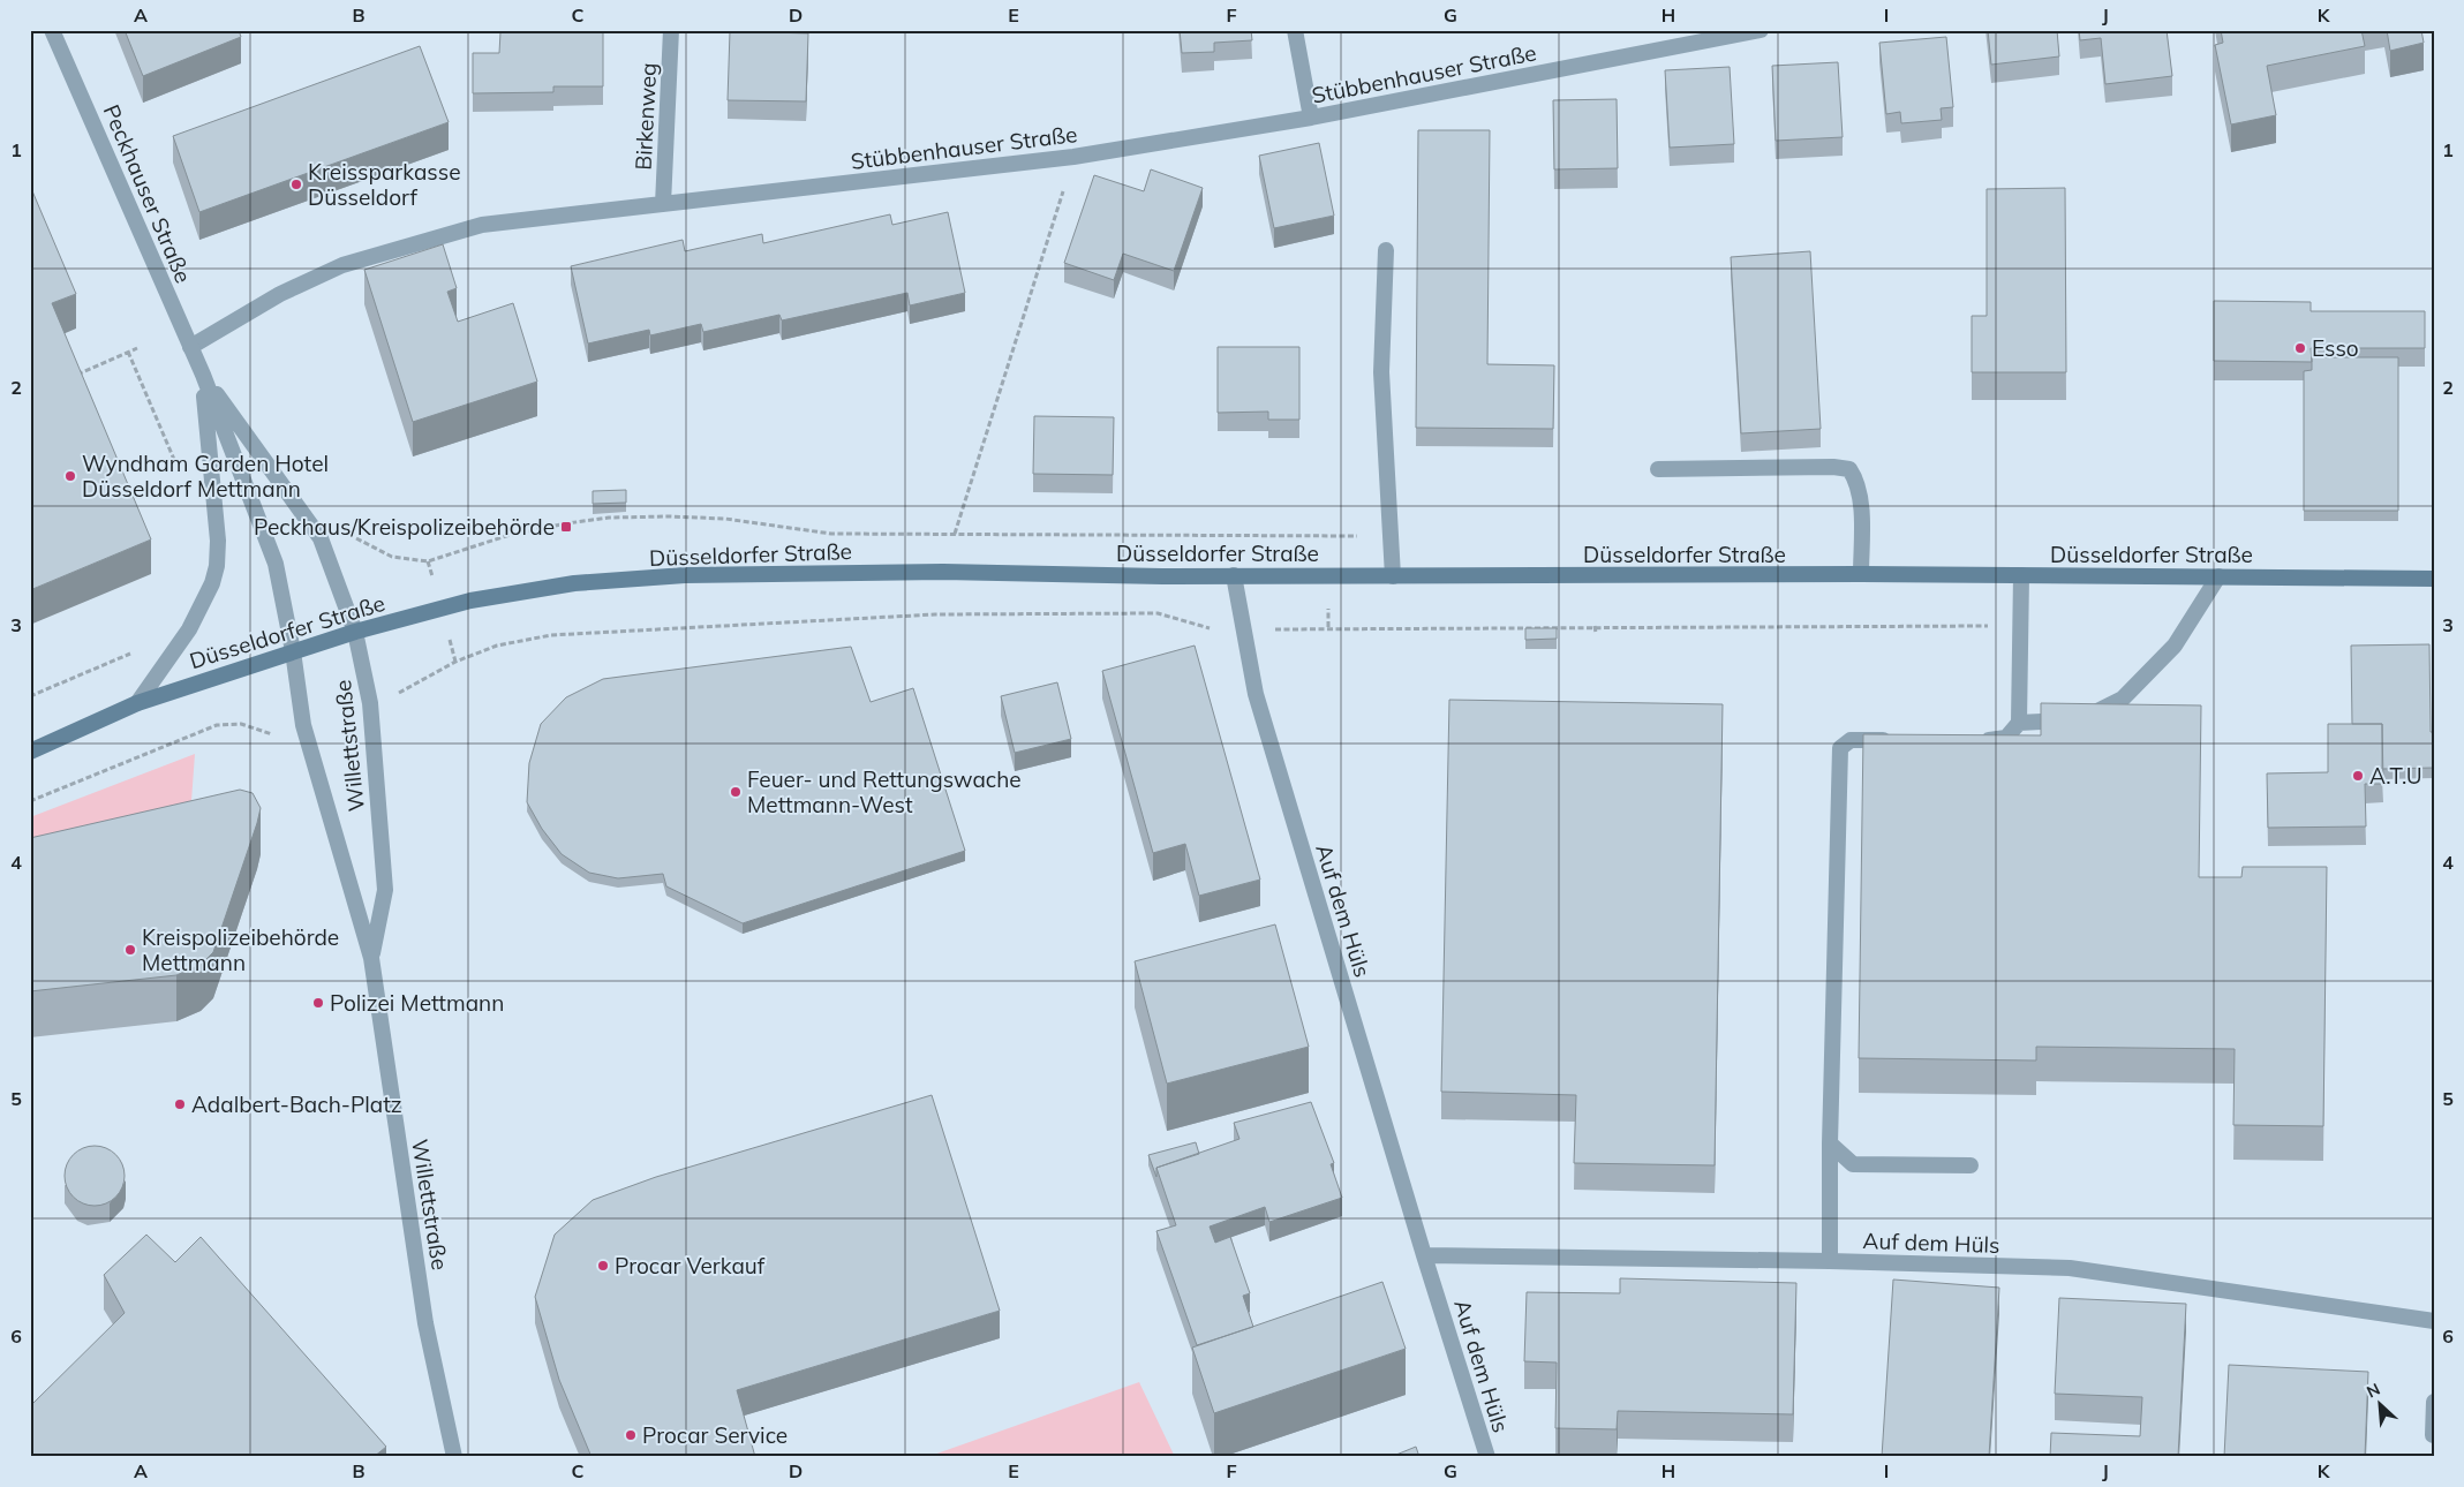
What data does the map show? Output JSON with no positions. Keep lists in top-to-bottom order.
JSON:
{
  "streets": {
    "main road": ["Düsseldorfer Straße"],
    "street": [
      "Stübbenhauser Straße",
      "Birkenweg",
      "Peckhauser Straße",
      "Willettstraße",
      "Auf dem Hüls"
    ]
  },
  "crossings": [
    ["Stübbenhauser Straße", "Birkenweg"],
    ["Stübbenhauser Straße", "Peckhauser Straße"],
    ["Peckhauser Straße", "Düsseldorfer Straße"],
    ["Peckhauser Straße", "Willettstraße"],
    ["Düsseldorfer Straße", "Willettstraße"],
    ["Düsseldorfer Straße", "Auf dem Hüls"]
  ],
  "places": {
    "other": [
      "Kreissparkasse Düsseldorf",
      "Esso",
      "Wyndham Garden Hotel Düsseldorf Mettmann",
      "A.T.U",
      "Feuer- und Rettungswache Mettmann-West",
      "Kreispolizeibehörde Mettmann",
      "Polizei Mettmann",
      "Adalbert-Bach-Platz",
      "Procar Verkauf",
      "Procar Service"
    ],
    "transit": ["Peckhaus/Kreispolizeibehörde"]
  },
  "north": "top left",
  "grid": {
    "columns": [
      "A",
      "B",
      "C",
      "D",
      "E",
      "F",
      "G",
      "H",
      "I",
      "J",
      "K"
    ],
    "rows": [
      "1",
      "2",
      "3",
      "4",
      "5",
      "6"
    ]
  }
}
